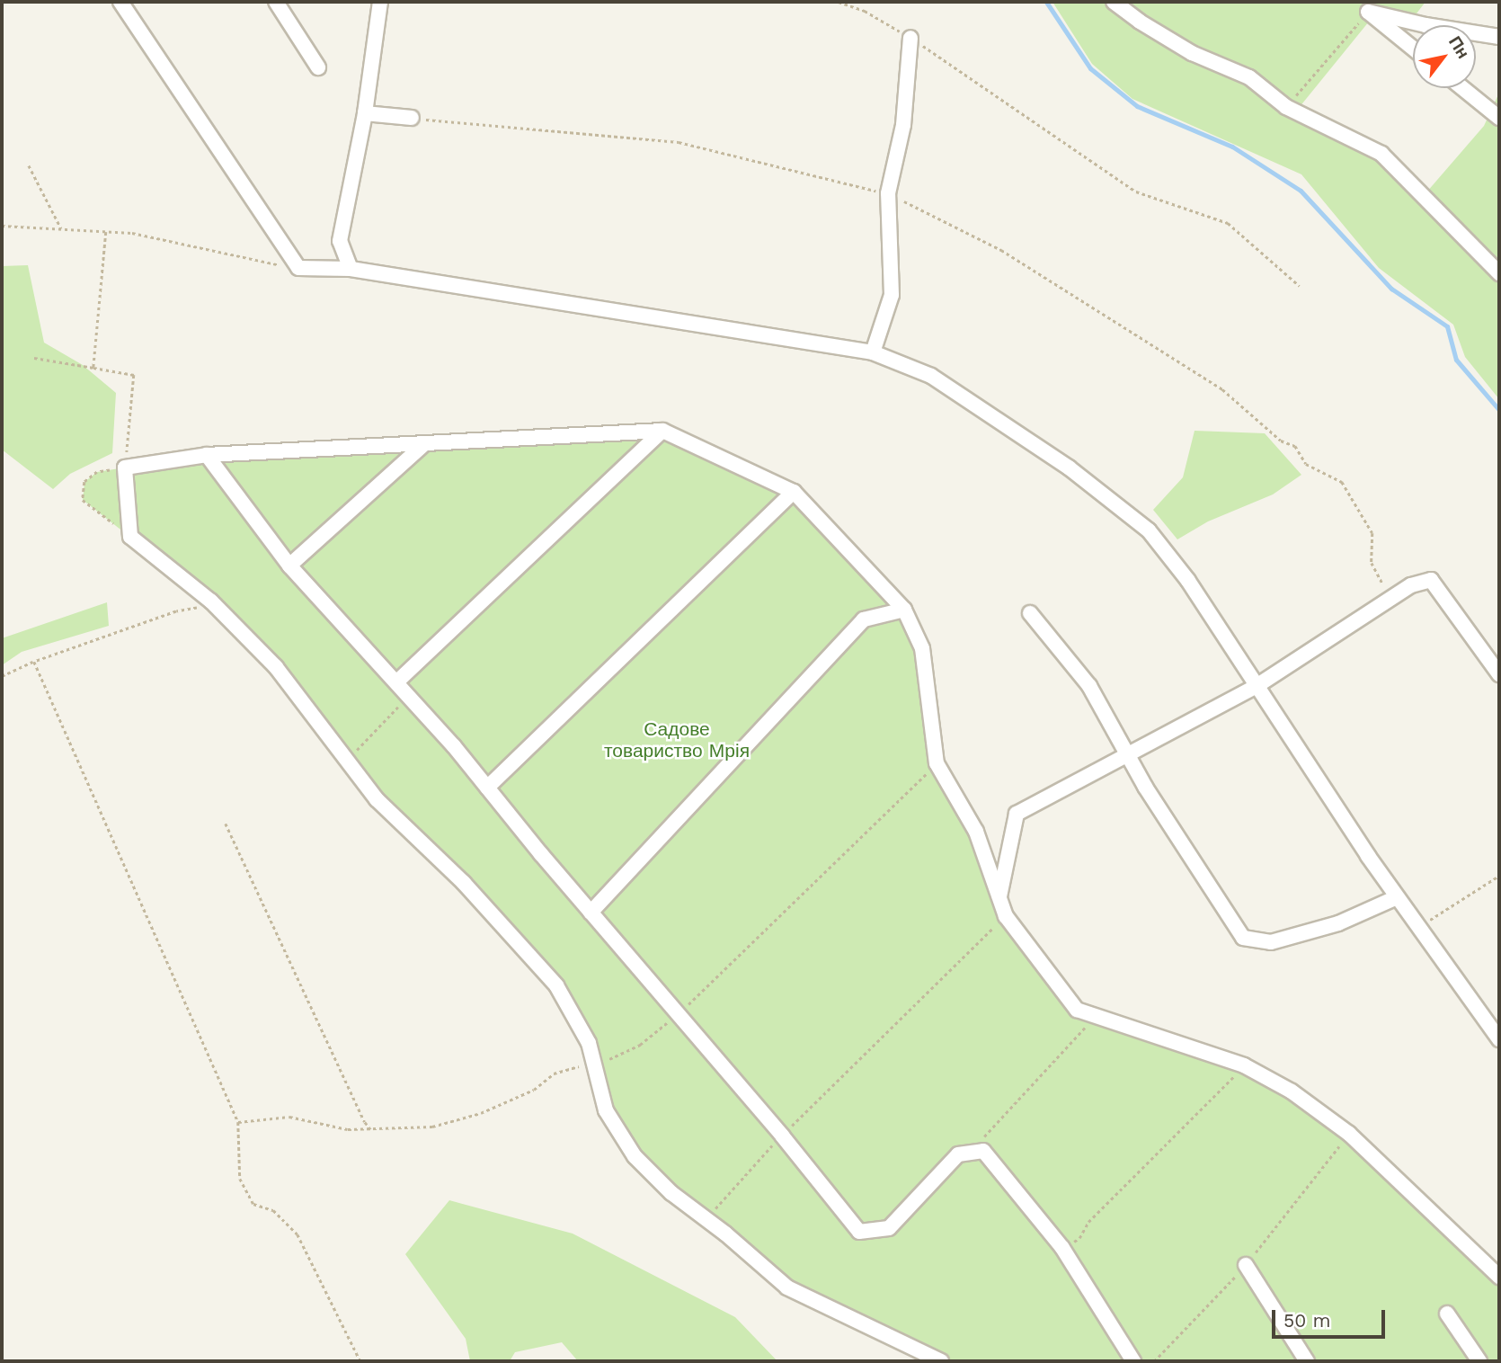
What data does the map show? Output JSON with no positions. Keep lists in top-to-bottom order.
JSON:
{
  "parks": ["Садове товариство Мрія"],
  "scale_bar": "50 m",
  "north": "top right"
}
